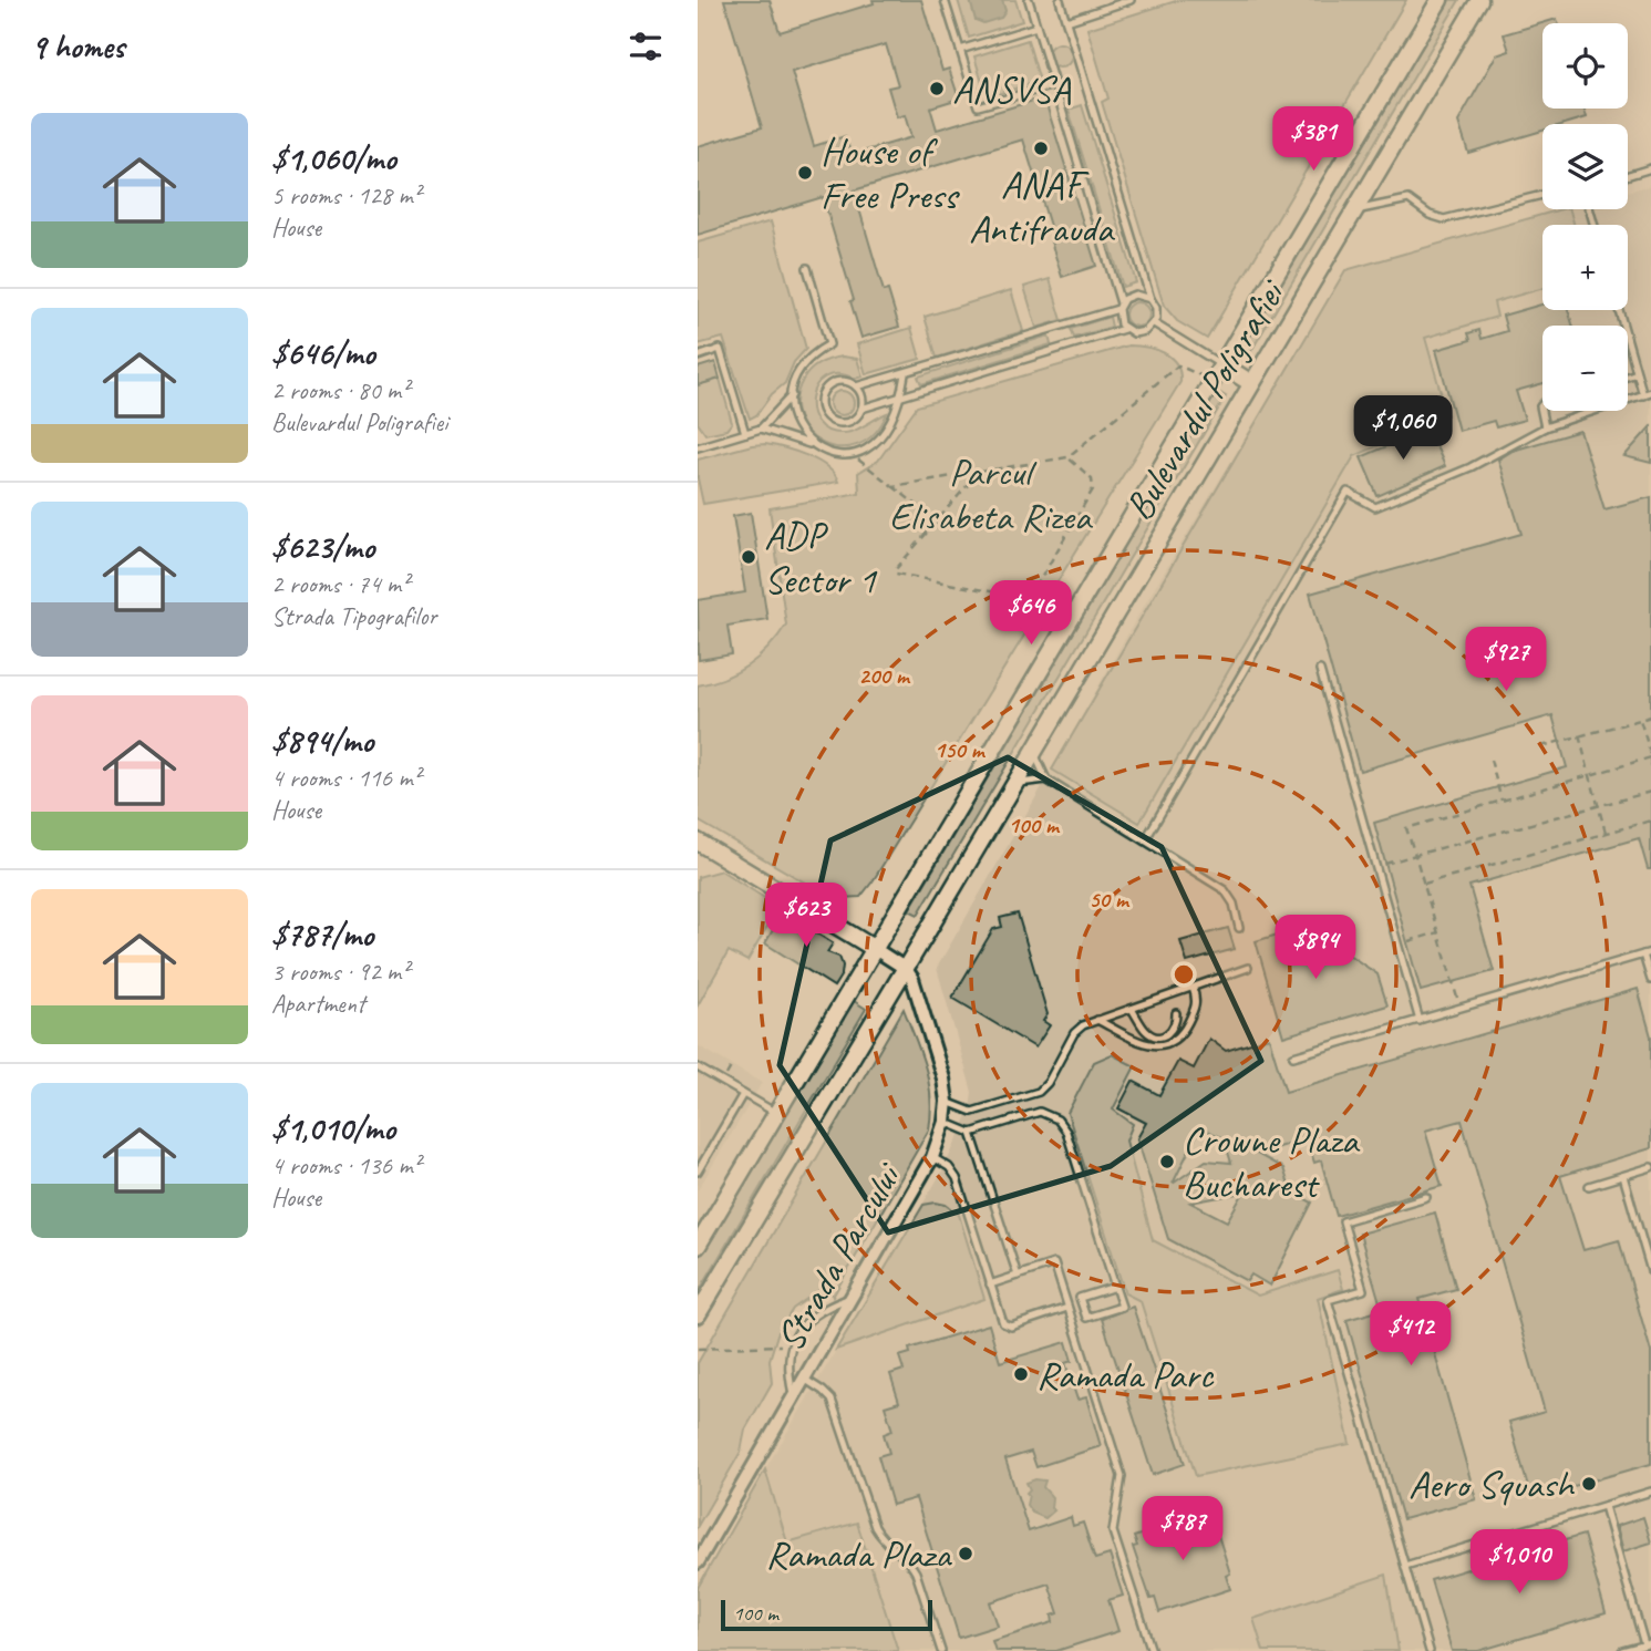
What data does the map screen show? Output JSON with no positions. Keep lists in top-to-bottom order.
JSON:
{
  "streets": {
    "main road": ["Bulevardul Poligrafiei"],
    "street": ["Strada Parcului"]
  },
  "crossings": [
    ["Bulevardul Poligrafiei", "Strada Parcului"]
  ],
  "parks": ["Parcul Elisabeta Rizea"],
  "places": [
    "ANSVSA",
    "ANAF Antifrauda",
    "House of Free Press",
    "ADP Sector 1",
    "Crowne Plaza Bucharest",
    "Ramada Parc",
    "Aero Squash",
    "Ramada Plaza"
  ],
  "scale_bar": "100 m",
  "page": {
    "heading": "9 homes",
    "map_buttons": ["+", "−"],
    "list": [
      {
        "name": "$1,060/mo",
        "note": "5 rooms · 128 m² · House"
      },
      {
        "name": "$646/mo",
        "note": "2 rooms · 80 m² · Bulevardul Poligrafiei"
      },
      {
        "name": "$623/mo",
        "note": "2 rooms · 74 m² · Strada Tipografilor"
      },
      {
        "name": "$894/mo",
        "note": "4 rooms · 116 m² · House"
      },
      {
        "name": "$787/mo",
        "note": "3 rooms · 92 m² · Apartment"
      },
      {
        "name": "$1,010/mo",
        "note": "4 rooms · 136 m² · House"
      }
    ],
    "price": [
      "$381",
      "$1,060",
      "$646",
      "$927",
      "$623",
      "$894",
      "$412",
      "$787",
      "$1,010"
    ],
    "scale": "100 m"
  },
  "rings": [
    "200 m",
    "150 m",
    "100 m",
    "50 m"
  ]
}
